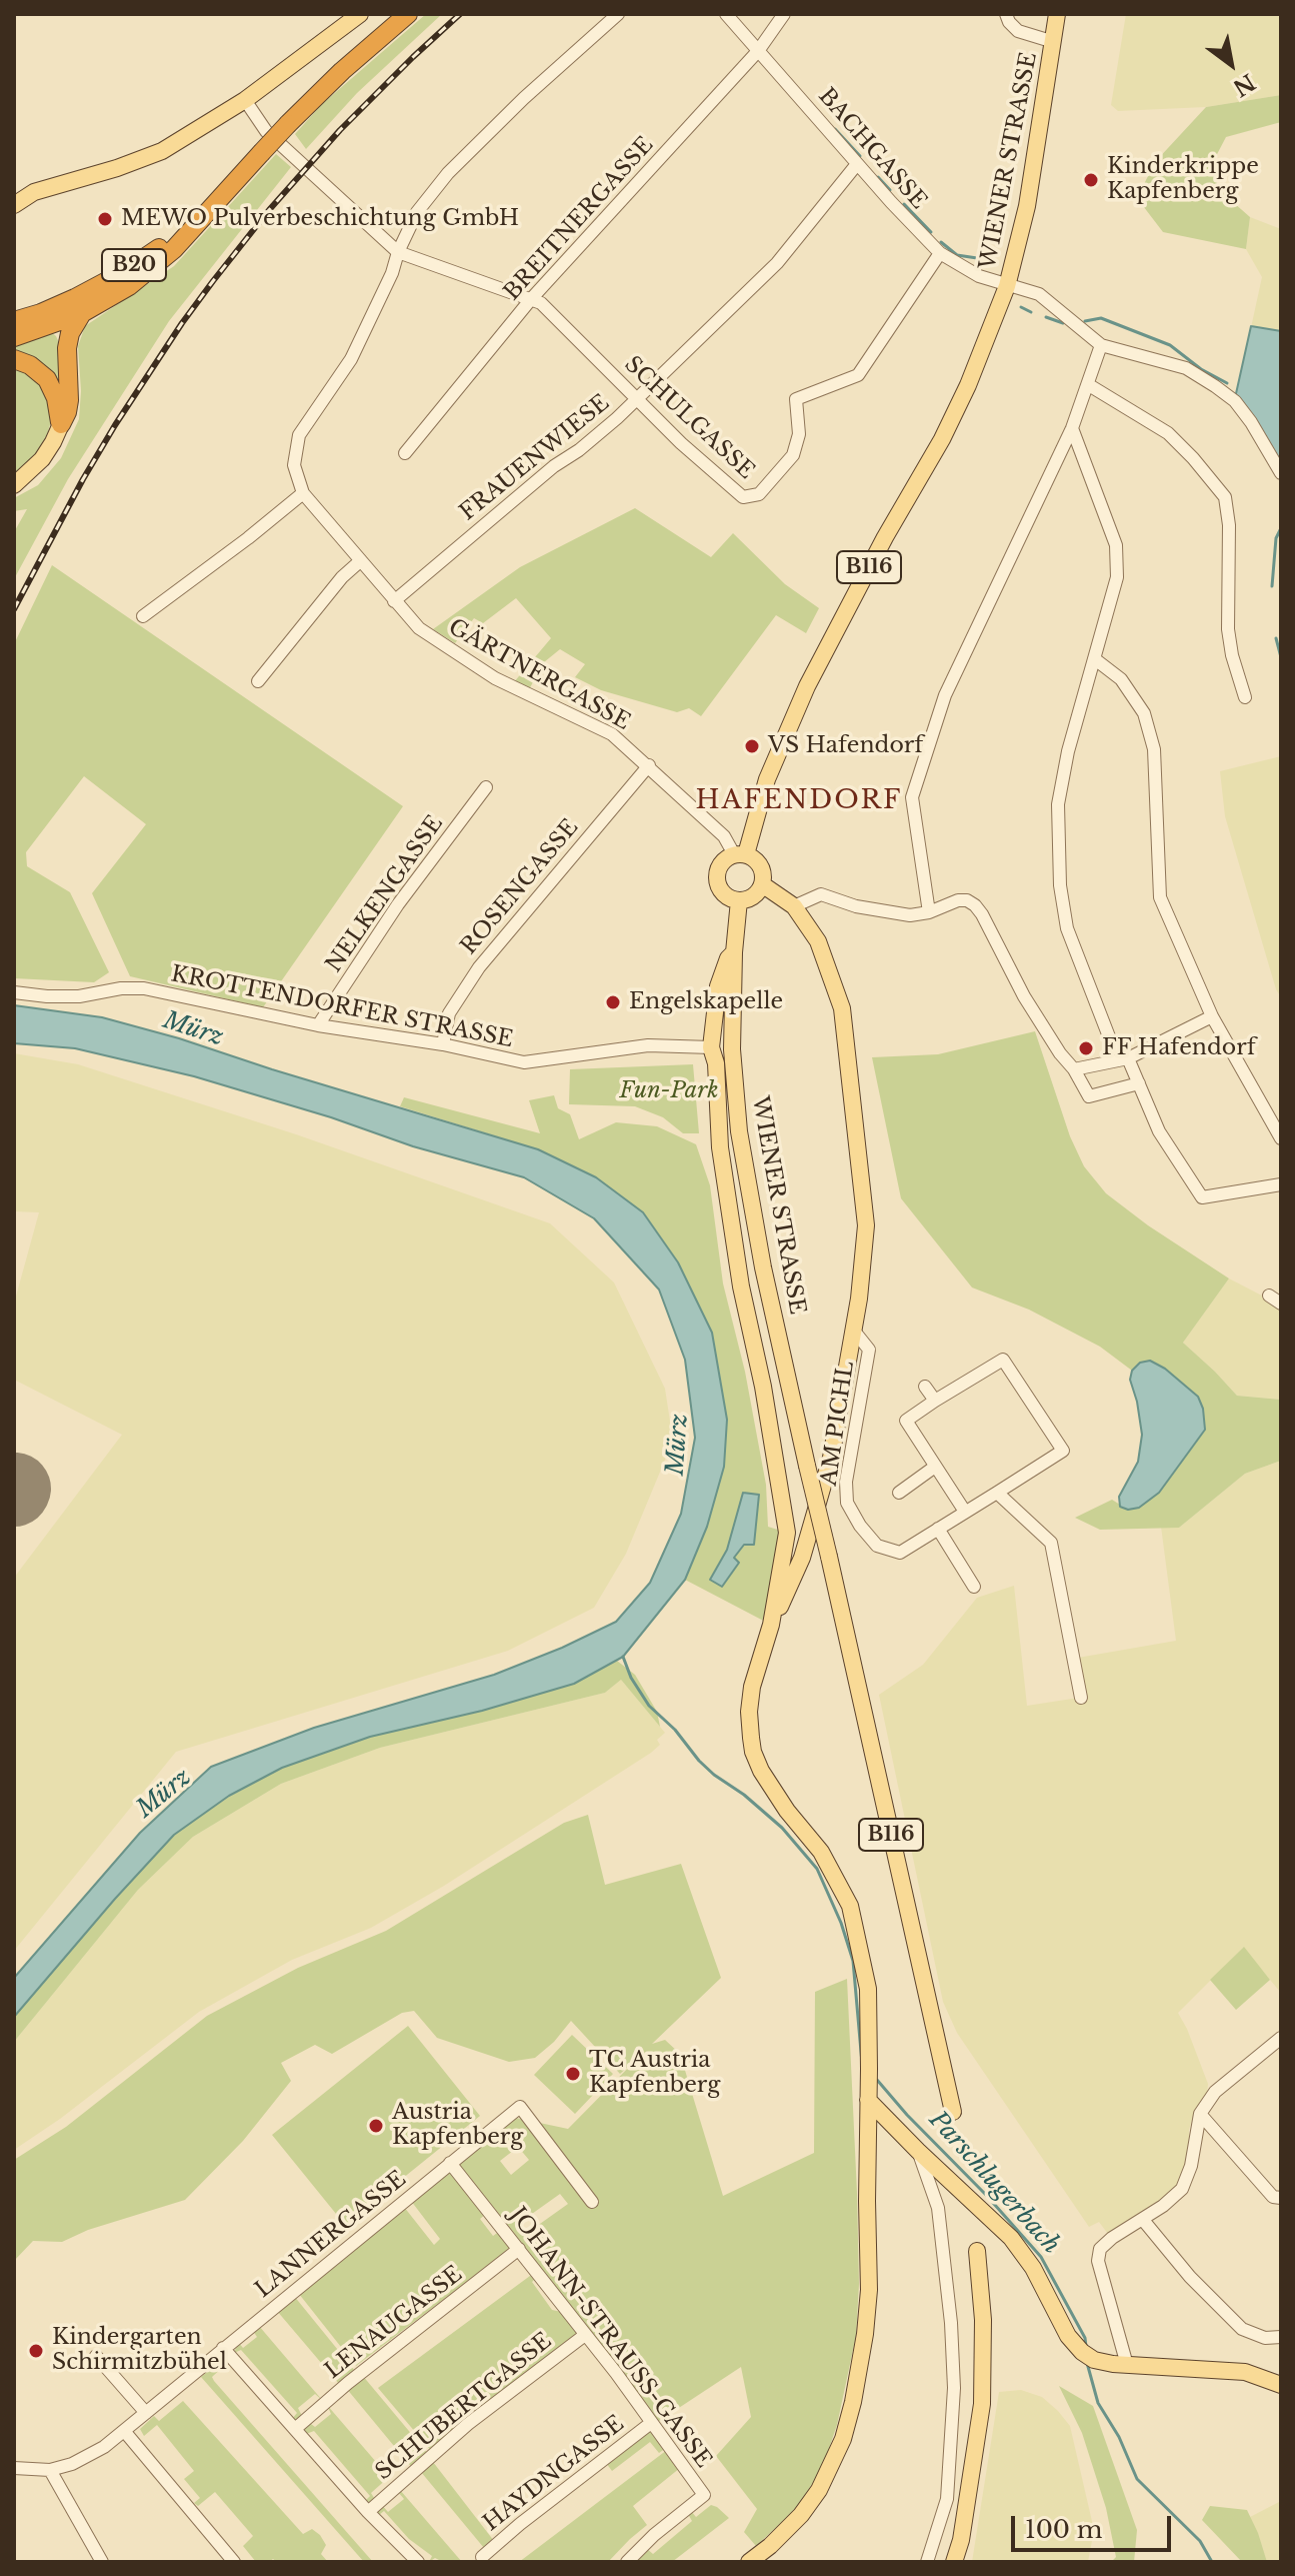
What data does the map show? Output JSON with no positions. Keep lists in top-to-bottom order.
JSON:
{
  "streets": {
    "highway": ["B20"],
    "main road": ["WIENER STRASSE", "B116"],
    "street": [
      "BACHGASSE",
      "BREITNERGASSE",
      "SCHULGASSE",
      "FRAUENWIESE",
      "GÄRTNERGASSE",
      "ROSENGASSE",
      "NELKENGASSE",
      "KROTTENDORFER STRASSE",
      "AM PICHL",
      "LANNERGASSE",
      "LENAUGASSE",
      "JOHANN-STRAUSS-GASSE",
      "SCHUBERTGASSE",
      "HAYDNGASSE"
    ]
  },
  "crossings": [
    ["BACHGASSE", "WIENER STRASSE"],
    ["BACHGASSE", "BREITNERGASSE"],
    ["BACHGASSE", "SCHULGASSE"],
    ["BACHGASSE", "FRAUENWIESE"],
    ["WIENER STRASSE", "B116"],
    ["WIENER STRASSE", "GÄRTNERGASSE"],
    ["BREITNERGASSE", "SCHULGASSE"],
    ["SCHULGASSE", "FRAUENWIESE"],
    ["SCHULGASSE", "GÄRTNERGASSE"],
    ["FRAUENWIESE", "GÄRTNERGASSE"],
    ["B116", "GÄRTNERGASSE"],
    ["GÄRTNERGASSE", "ROSENGASSE"],
    ["ROSENGASSE", "KROTTENDORFER STRASSE"],
    ["NELKENGASSE", "KROTTENDORFER STRASSE"],
    ["LANNERGASSE", "JOHANN-STRAUSS-GASSE"],
    ["LENAUGASSE", "JOHANN-STRAUSS-GASSE"],
    ["JOHANN-STRAUSS-GASSE", "SCHUBERTGASSE"],
    ["JOHANN-STRAUSS-GASSE", "HAYDNGASSE"]
  ],
  "districts": ["HAFENDORF"],
  "water": ["Mürz", "Parschlugerbach"],
  "parks": ["Fun-Park"],
  "places": [
    "Kinderkrippe Kapfenberg",
    "MEWO Pulverbeschichtung GmbH",
    "VS Hafendorf",
    "Engelskapelle",
    "FF Hafendorf",
    "TC Austria Kapfenberg",
    "Austria Kapfenberg",
    "Kindergarten Schirmitzbühel"
  ],
  "scale_bar": "100 m",
  "north": "bottom right"
}
